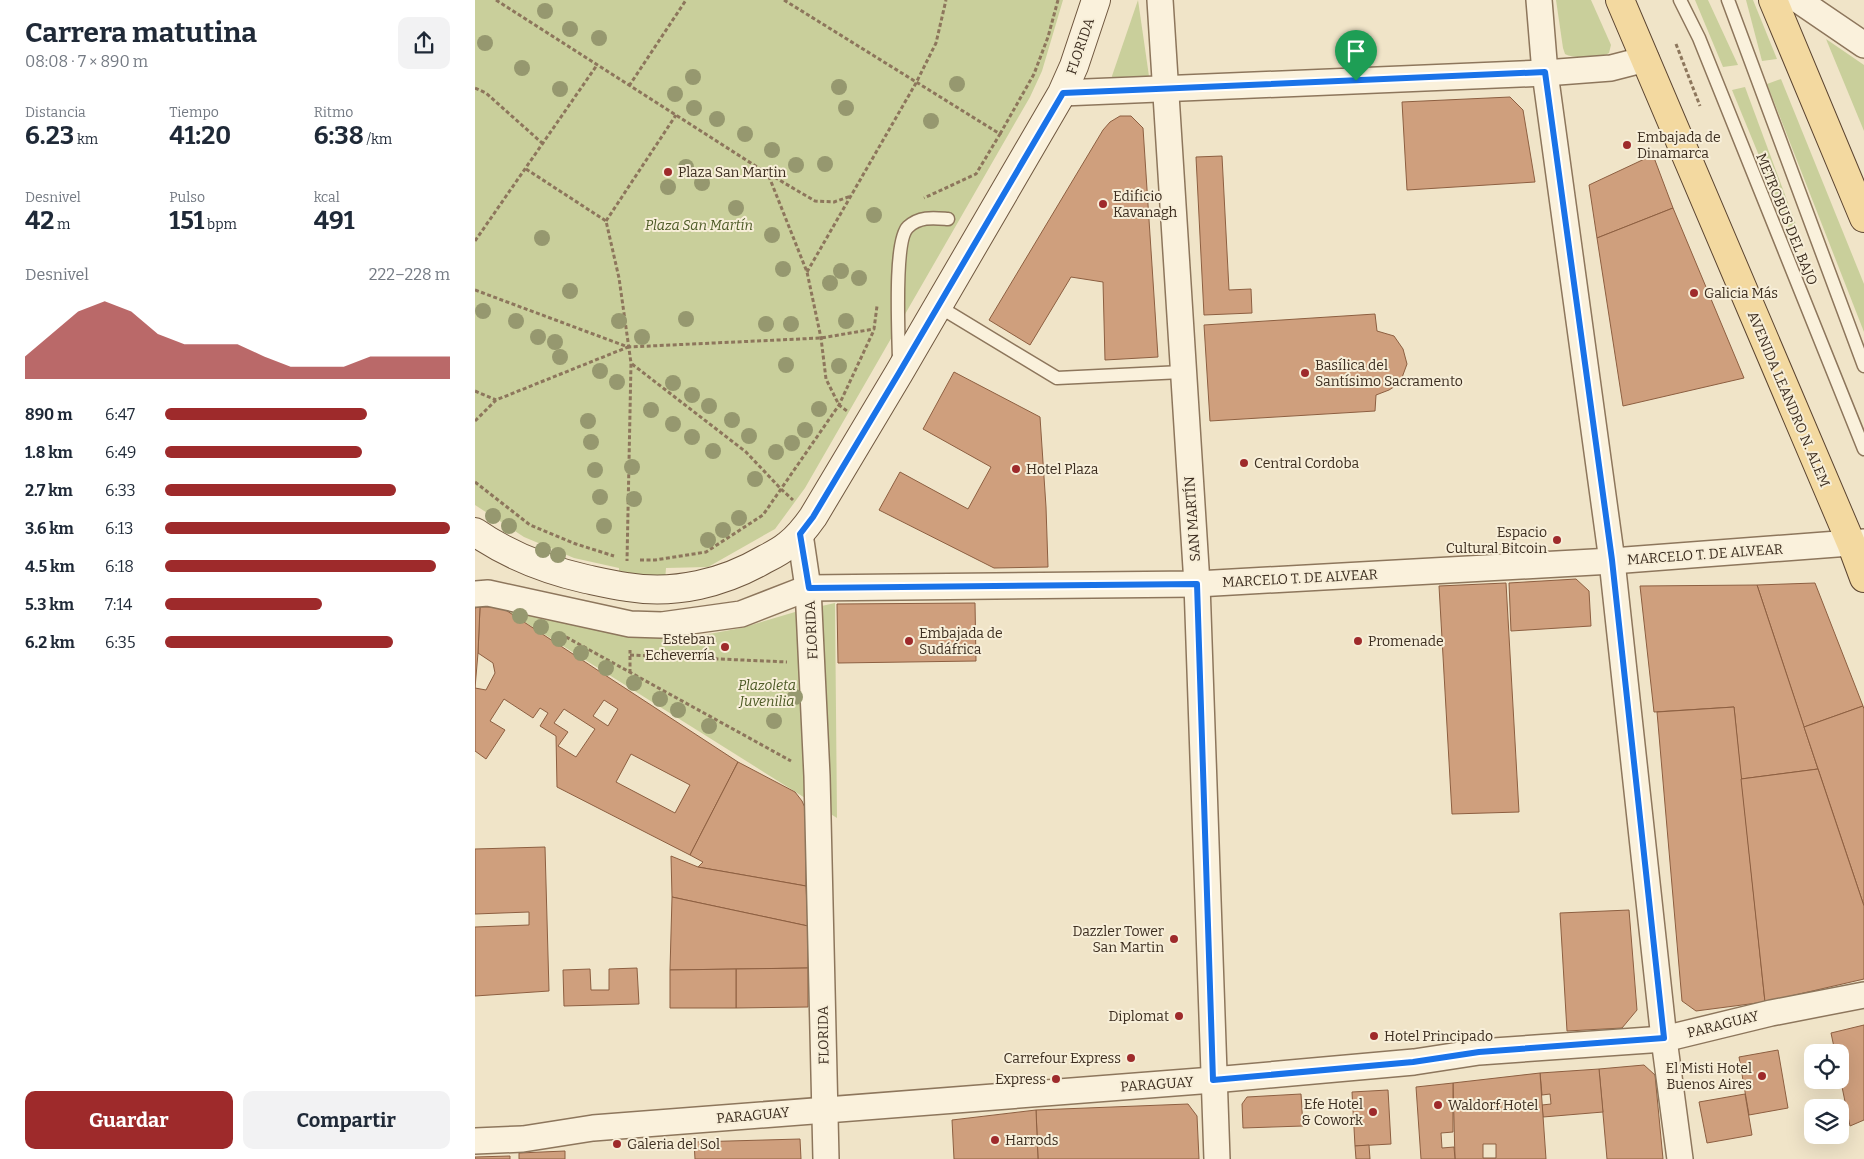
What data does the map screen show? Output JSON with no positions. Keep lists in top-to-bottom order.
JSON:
{
  "streets": {
    "main road": ["FLORIDA", "AVENIDA LEANDRO N. ALEM"],
    "street": ["SAN MARTÍN", "MARCELO T. DE ALVEAR", "PARAGUAY"],
    "lane": ["METROBUS DEL BAJO"]
  },
  "crossings": [
    ["FLORIDA", "MARCELO T. DE ALVEAR"],
    ["FLORIDA", "PARAGUAY"],
    ["AVENIDA LEANDRO N. ALEM", "MARCELO T. DE ALVEAR"],
    ["SAN MARTÍN", "MARCELO T. DE ALVEAR"],
    ["SAN MARTÍN", "PARAGUAY"]
  ],
  "parks": ["Plaza San Martín", "Plazoleta Juvenilia"],
  "places": [
    "Embajada de Dinamarca",
    "Plaza San Martin",
    "Edificio Kavanagh",
    "Galicia Más",
    "Basílica del Santísimo Sacramento",
    "Central Cordoba",
    "Hotel Plaza",
    "Espacio Cultural Bitcoin",
    "Embajada de Sudáfrica",
    "Promenade",
    "Esteban Echeverría",
    "Dazzler Tower San Martin",
    "Diplomat",
    "Hotel Principado",
    "Carrefour Express",
    "El Misti Hotel Buenos Aires",
    "Express",
    "Waldorf Hotel",
    "Efe Hotel & Cowork",
    "Harrods",
    "Galeria del Sol"
  ],
  "page": {
    "heading": ["Carrera matutina", "08:08 · 7 × 890 m"],
    "stats": [
      ["Distancia", "6.23 km"],
      ["Tiempo", "41:20"],
      ["Ritmo", "6:38 /km"],
      ["Desnivel", "42 m"],
      ["Pulso", "151 bpm"],
      ["kcal", "491"]
    ],
    "chart": ["Desnivel", "222–228 m"],
    "list": [
      {
        "name": "890 m",
        "note": "6:47"
      },
      {
        "name": "1.8 km",
        "note": "6:49"
      },
      {
        "name": "2.7 km",
        "note": "6:33"
      },
      {
        "name": "3.6 km",
        "note": "6:13"
      },
      {
        "name": "4.5 km",
        "note": "6:18"
      },
      {
        "name": "5.3 km",
        "note": "7:14"
      },
      {
        "name": "6.2 km",
        "note": "6:35"
      }
    ],
    "buttons": ["Guardar", "Compartir"]
  }
}
